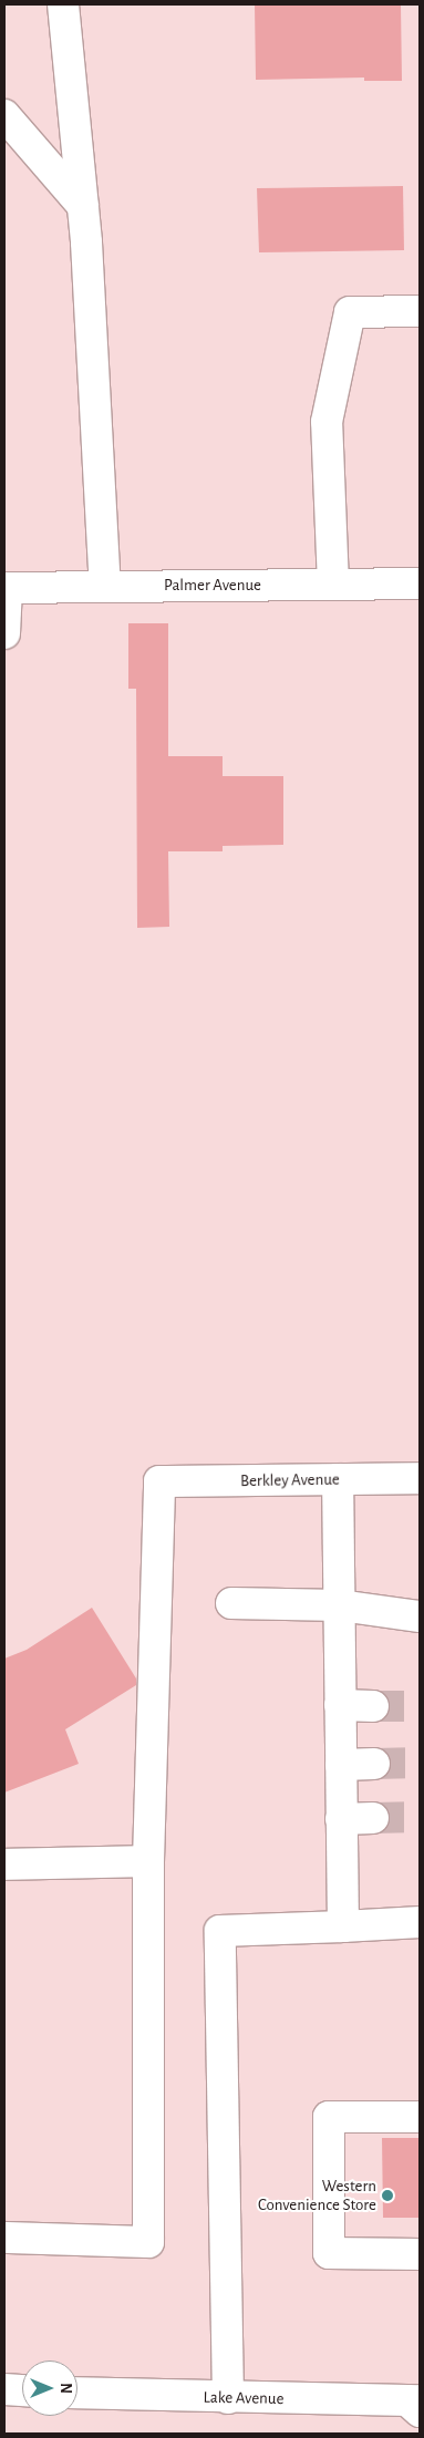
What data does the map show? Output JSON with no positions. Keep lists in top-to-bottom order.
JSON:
{
  "streets": {
    "street": ["Palmer Avenue", "Berkley Avenue", "Lake Avenue"]
  },
  "places": ["Western Convenience Store"],
  "north": "right"
}
